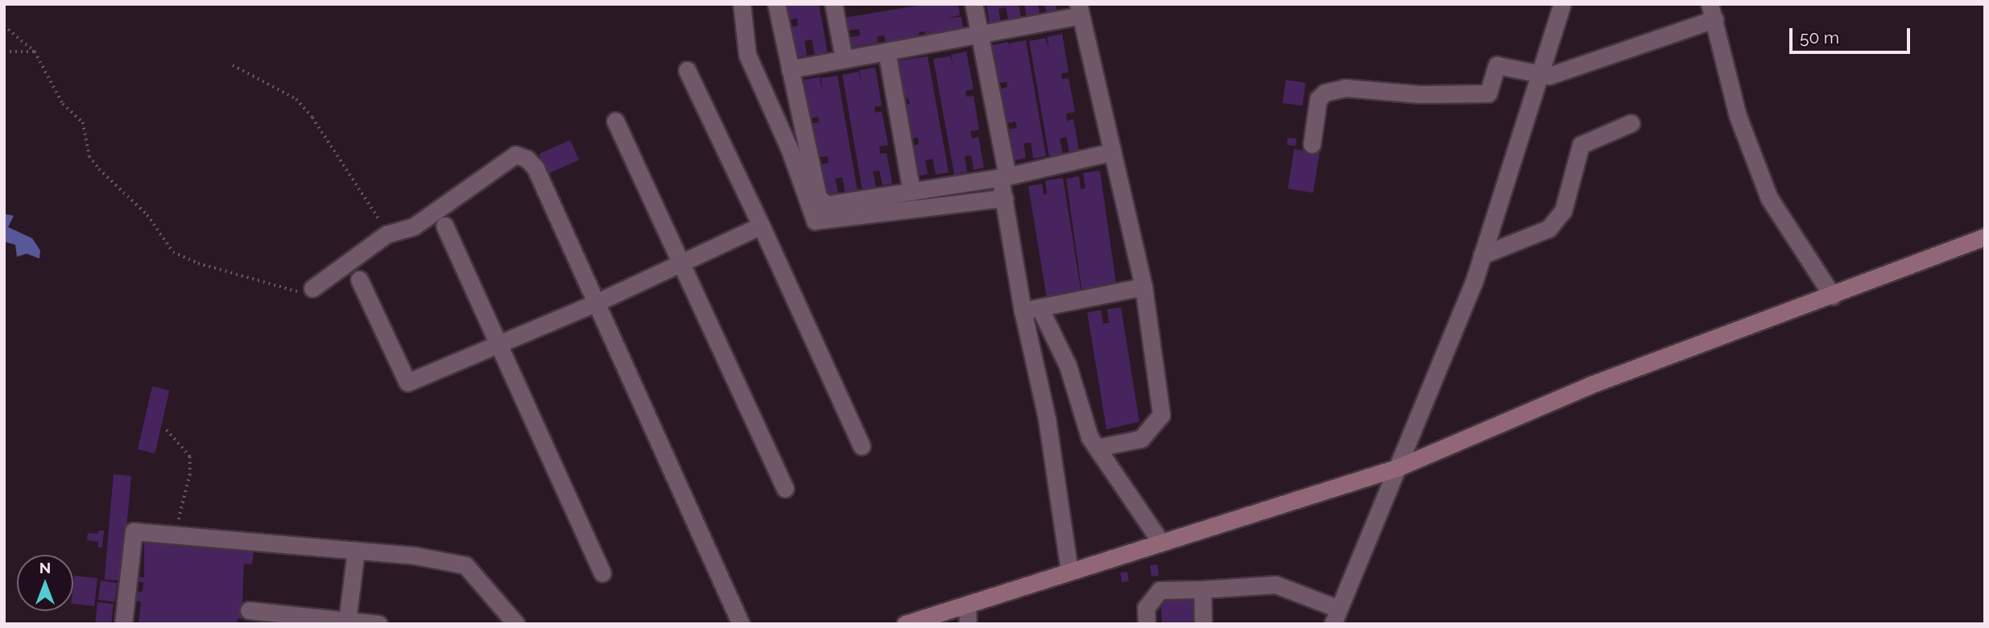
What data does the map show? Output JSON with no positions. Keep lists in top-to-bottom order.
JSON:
{
  "scale_bar": "50 m",
  "north": "top"
}
